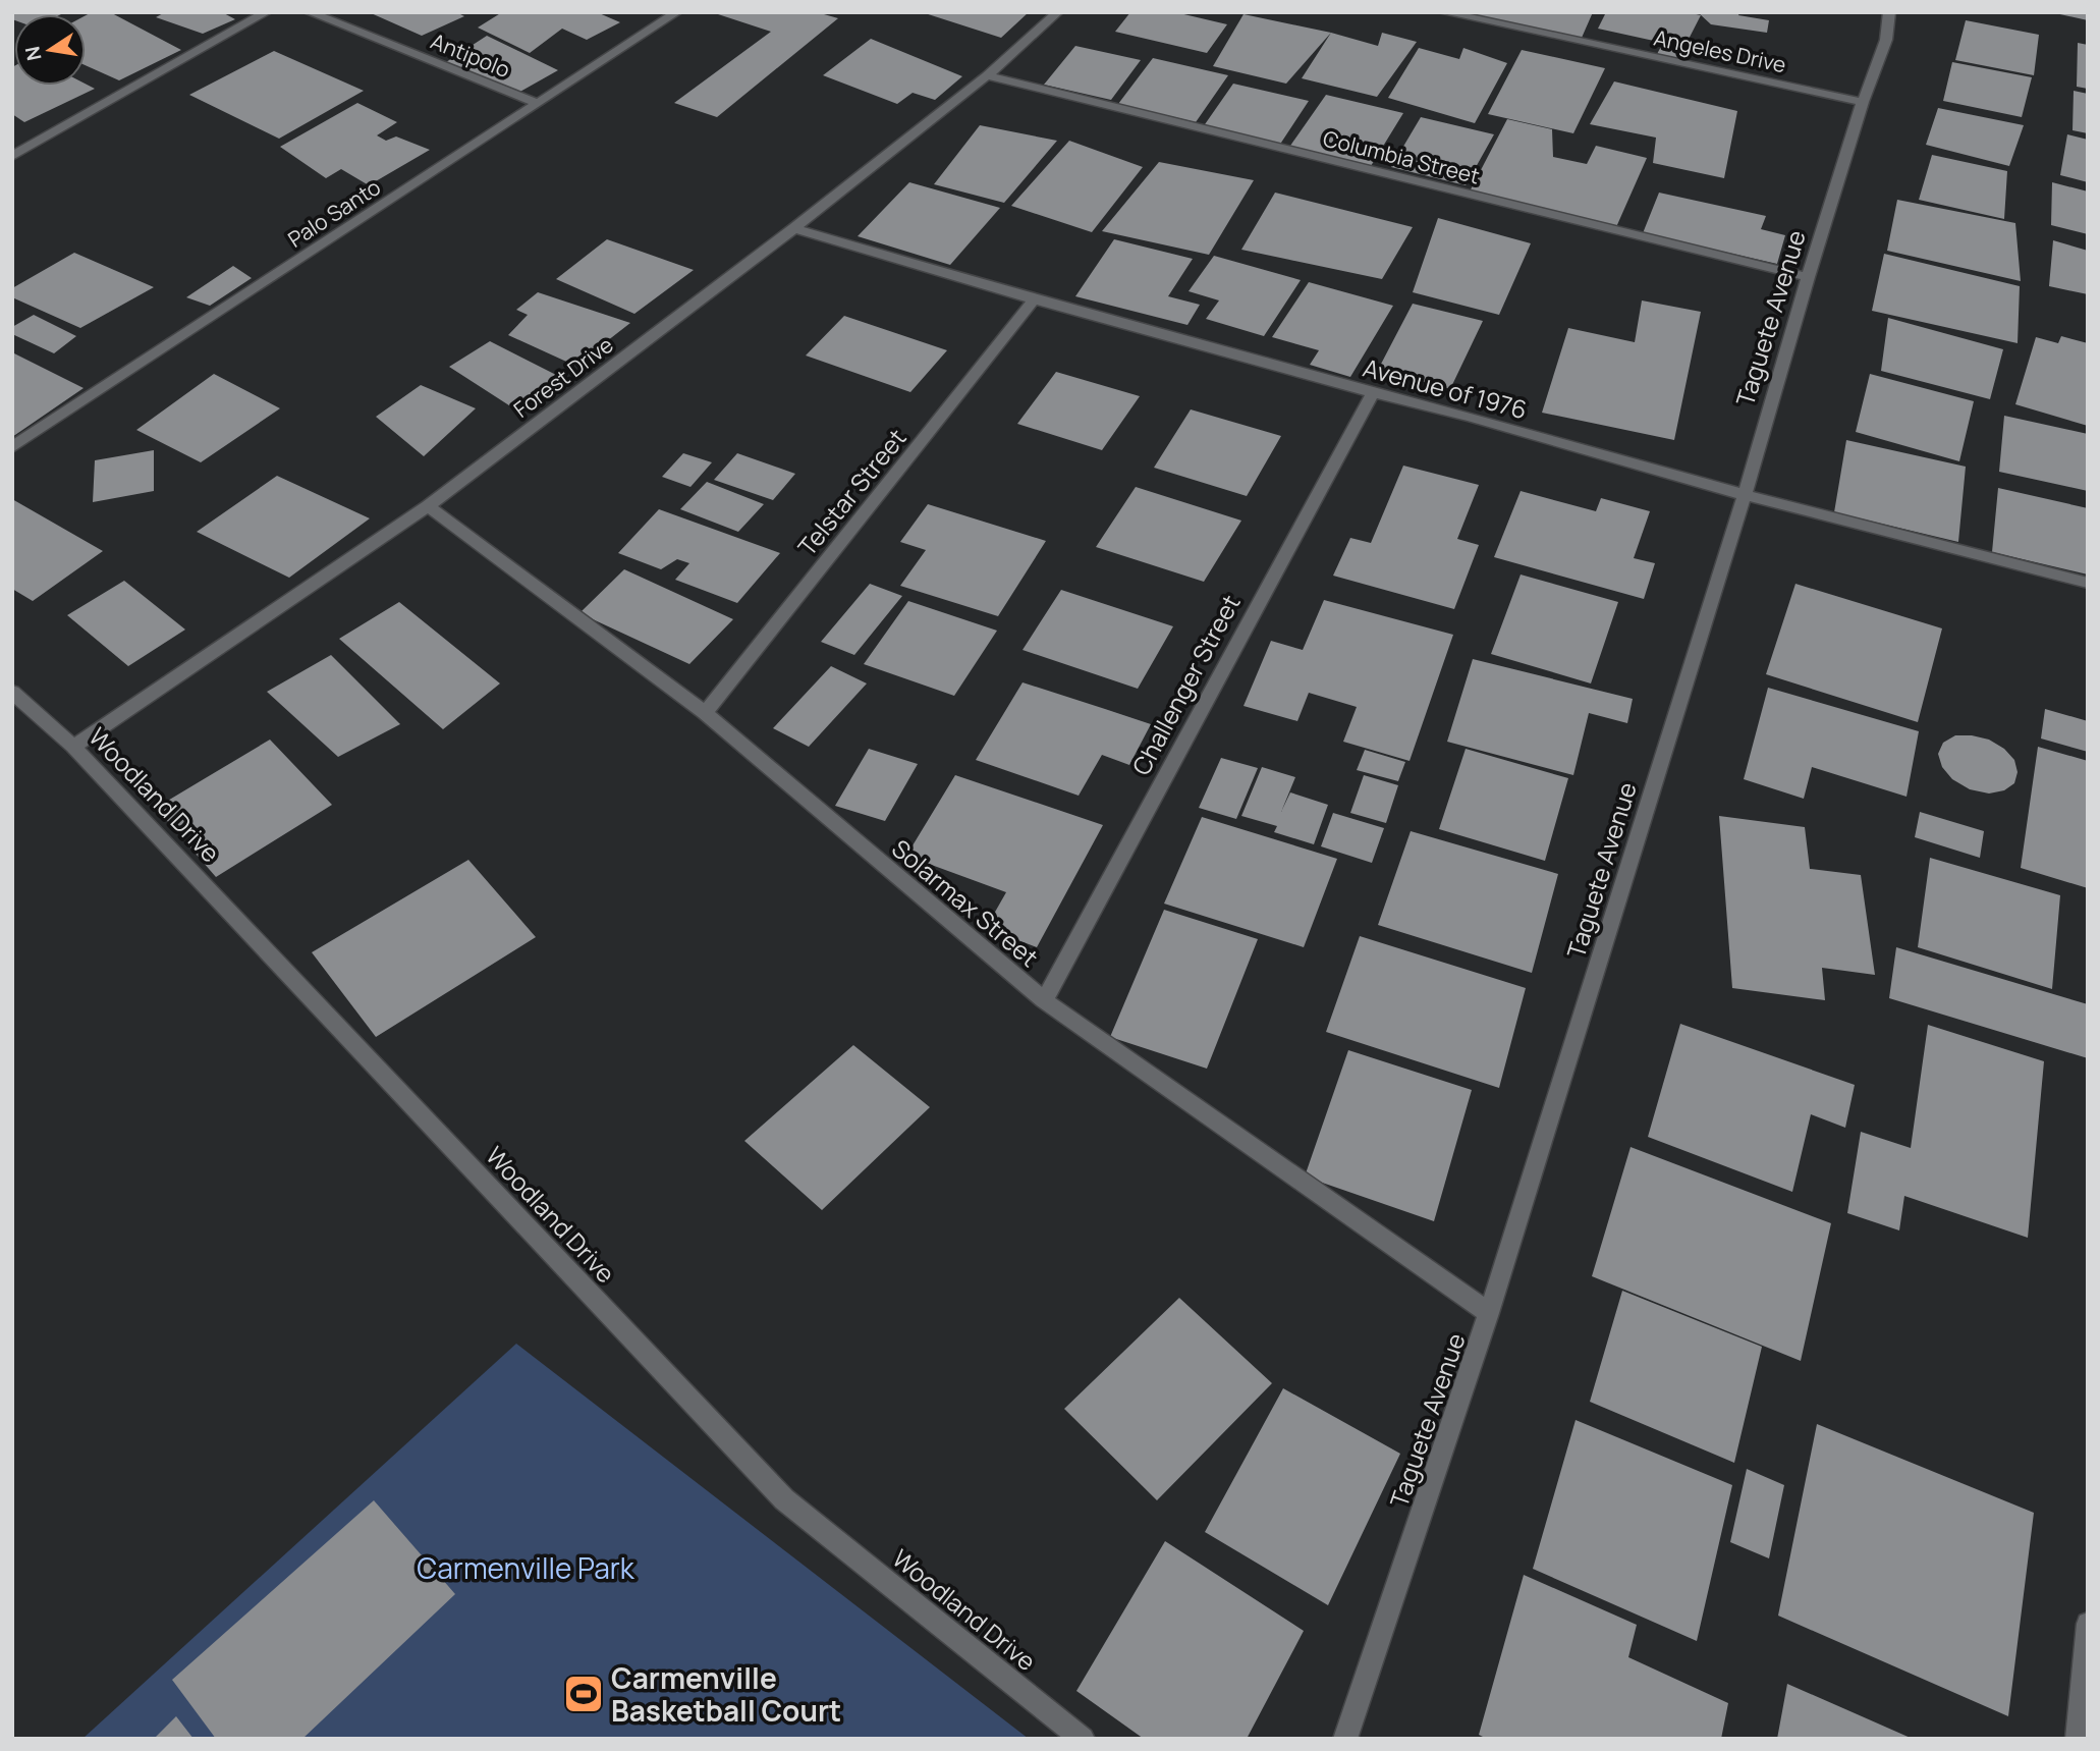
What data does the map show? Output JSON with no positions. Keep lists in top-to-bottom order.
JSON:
{
  "streets": {
    "street": [
      "Angeles Drive",
      "Antipolo",
      "Columbia Street",
      "Palo Santo",
      "Taguete Avenue",
      "Forest Drive",
      "Avenue of 1976",
      "Telstar Street",
      "Challenger Street",
      "Woodland Drive",
      "Solarmax Street"
    ]
  },
  "crossings": [
    ["Angeles Drive", "Taguete Avenue"],
    ["Antipolo", "Palo Santo"],
    ["Columbia Street", "Taguete Avenue"],
    ["Columbia Street", "Forest Drive"],
    ["Taguete Avenue", "Avenue of 1976"],
    ["Taguete Avenue", "Solarmax Street"],
    ["Forest Drive", "Avenue of 1976"],
    ["Forest Drive", "Woodland Drive"],
    ["Forest Drive", "Solarmax Street"],
    ["Avenue of 1976", "Telstar Street"],
    ["Avenue of 1976", "Challenger Street"],
    ["Telstar Street", "Solarmax Street"],
    ["Challenger Street", "Solarmax Street"]
  ],
  "parks": ["Carmenville Park"],
  "places": {
    "sports": ["Carmenville Basketball Court"]
  },
  "north": "left"
}
